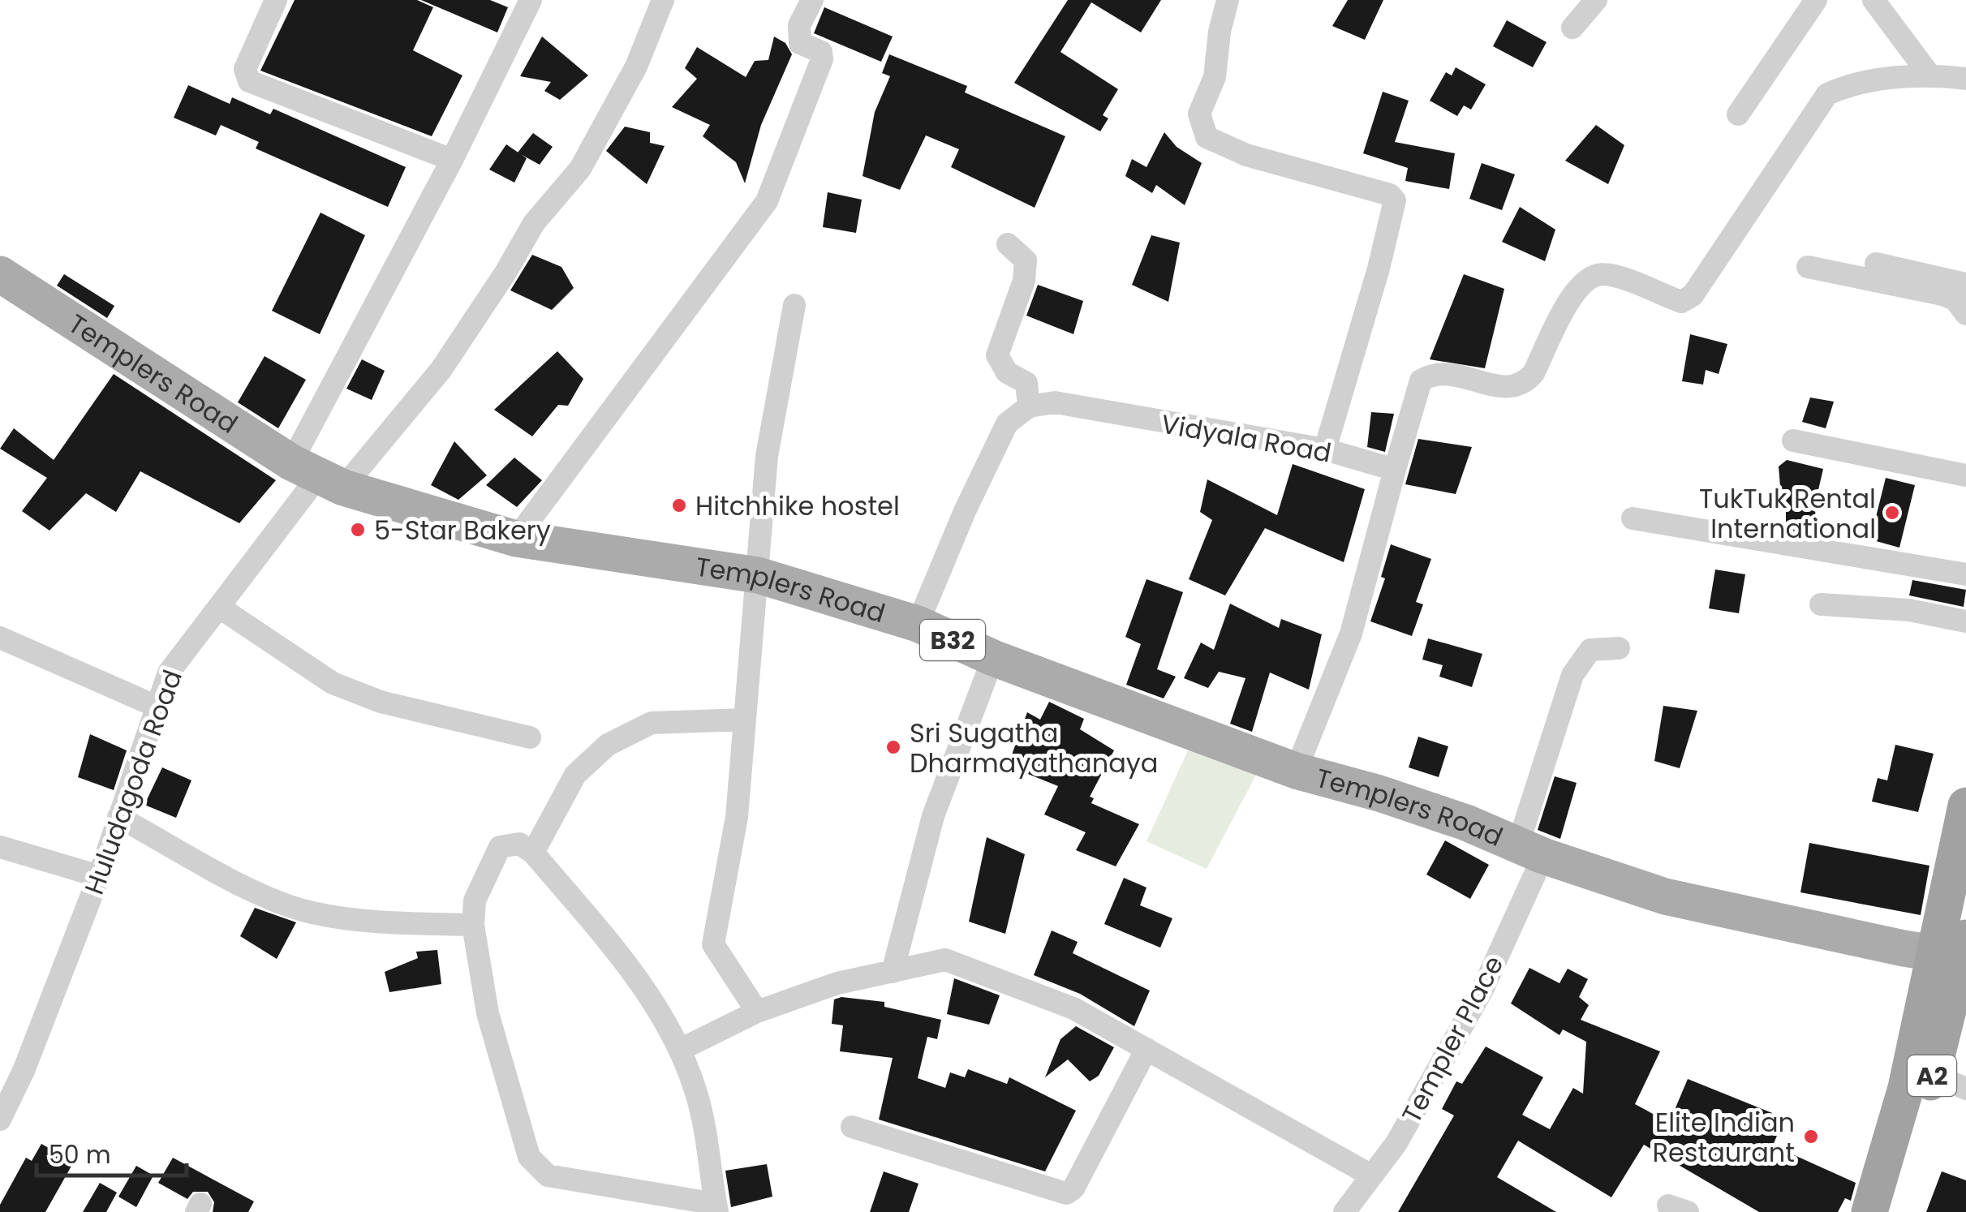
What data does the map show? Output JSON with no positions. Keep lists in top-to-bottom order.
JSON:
{
  "streets": {
    "highway": ["A2"],
    "main road": ["Templers Road", "B32"],
    "street": ["Vidyala Road", "Huludagoda Road", "Templer Place"]
  },
  "crossings": [
    ["Templers Road", "Huludagoda Road"],
    ["Templers Road", "Templer Place"],
    ["Templers Road", "A2"]
  ],
  "places": [
    "Hitchhike hostel",
    "TukTuk Rental International",
    "5-Star Bakery",
    "Sri Sugatha Dharmayathanaya",
    "Elite Indian Restaurant"
  ],
  "scale_bar": "50 m"
}
